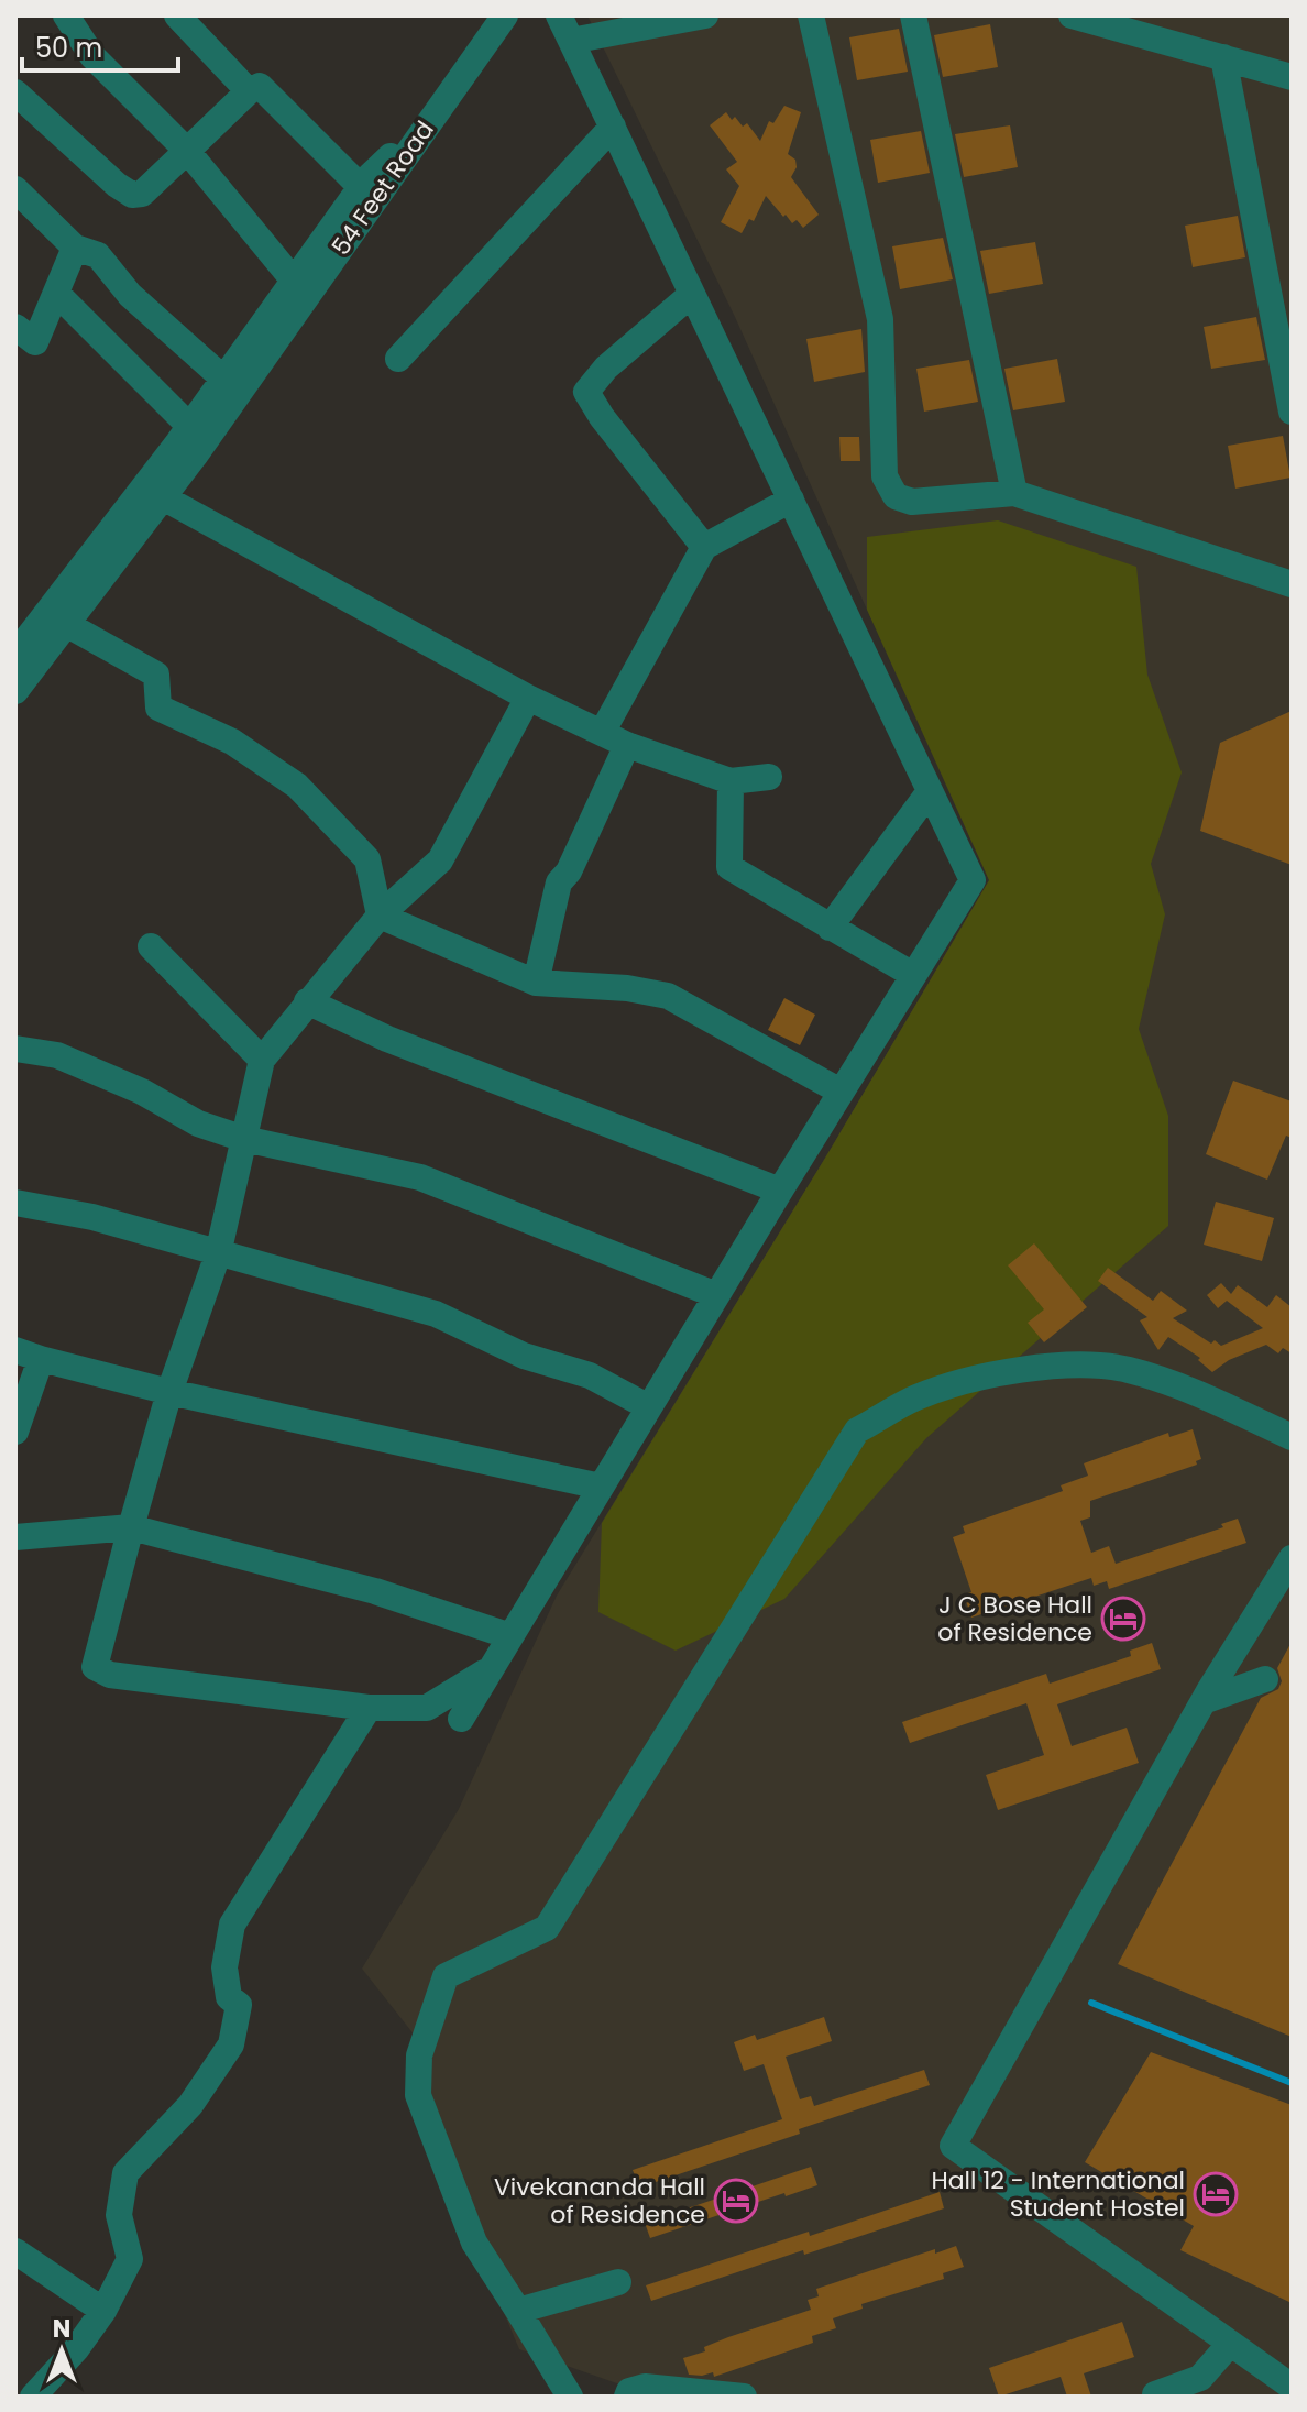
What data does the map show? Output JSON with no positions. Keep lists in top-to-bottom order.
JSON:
{
  "streets": {
    "street": ["54 Feet Road"]
  },
  "places": {
    "hotel": ["J C Bose Hall of Residence", "Hall 12 - International Student Hostel", "Vivekananda Hall of Residence"]
  },
  "scale_bar": "50 m",
  "north": "top"
}
